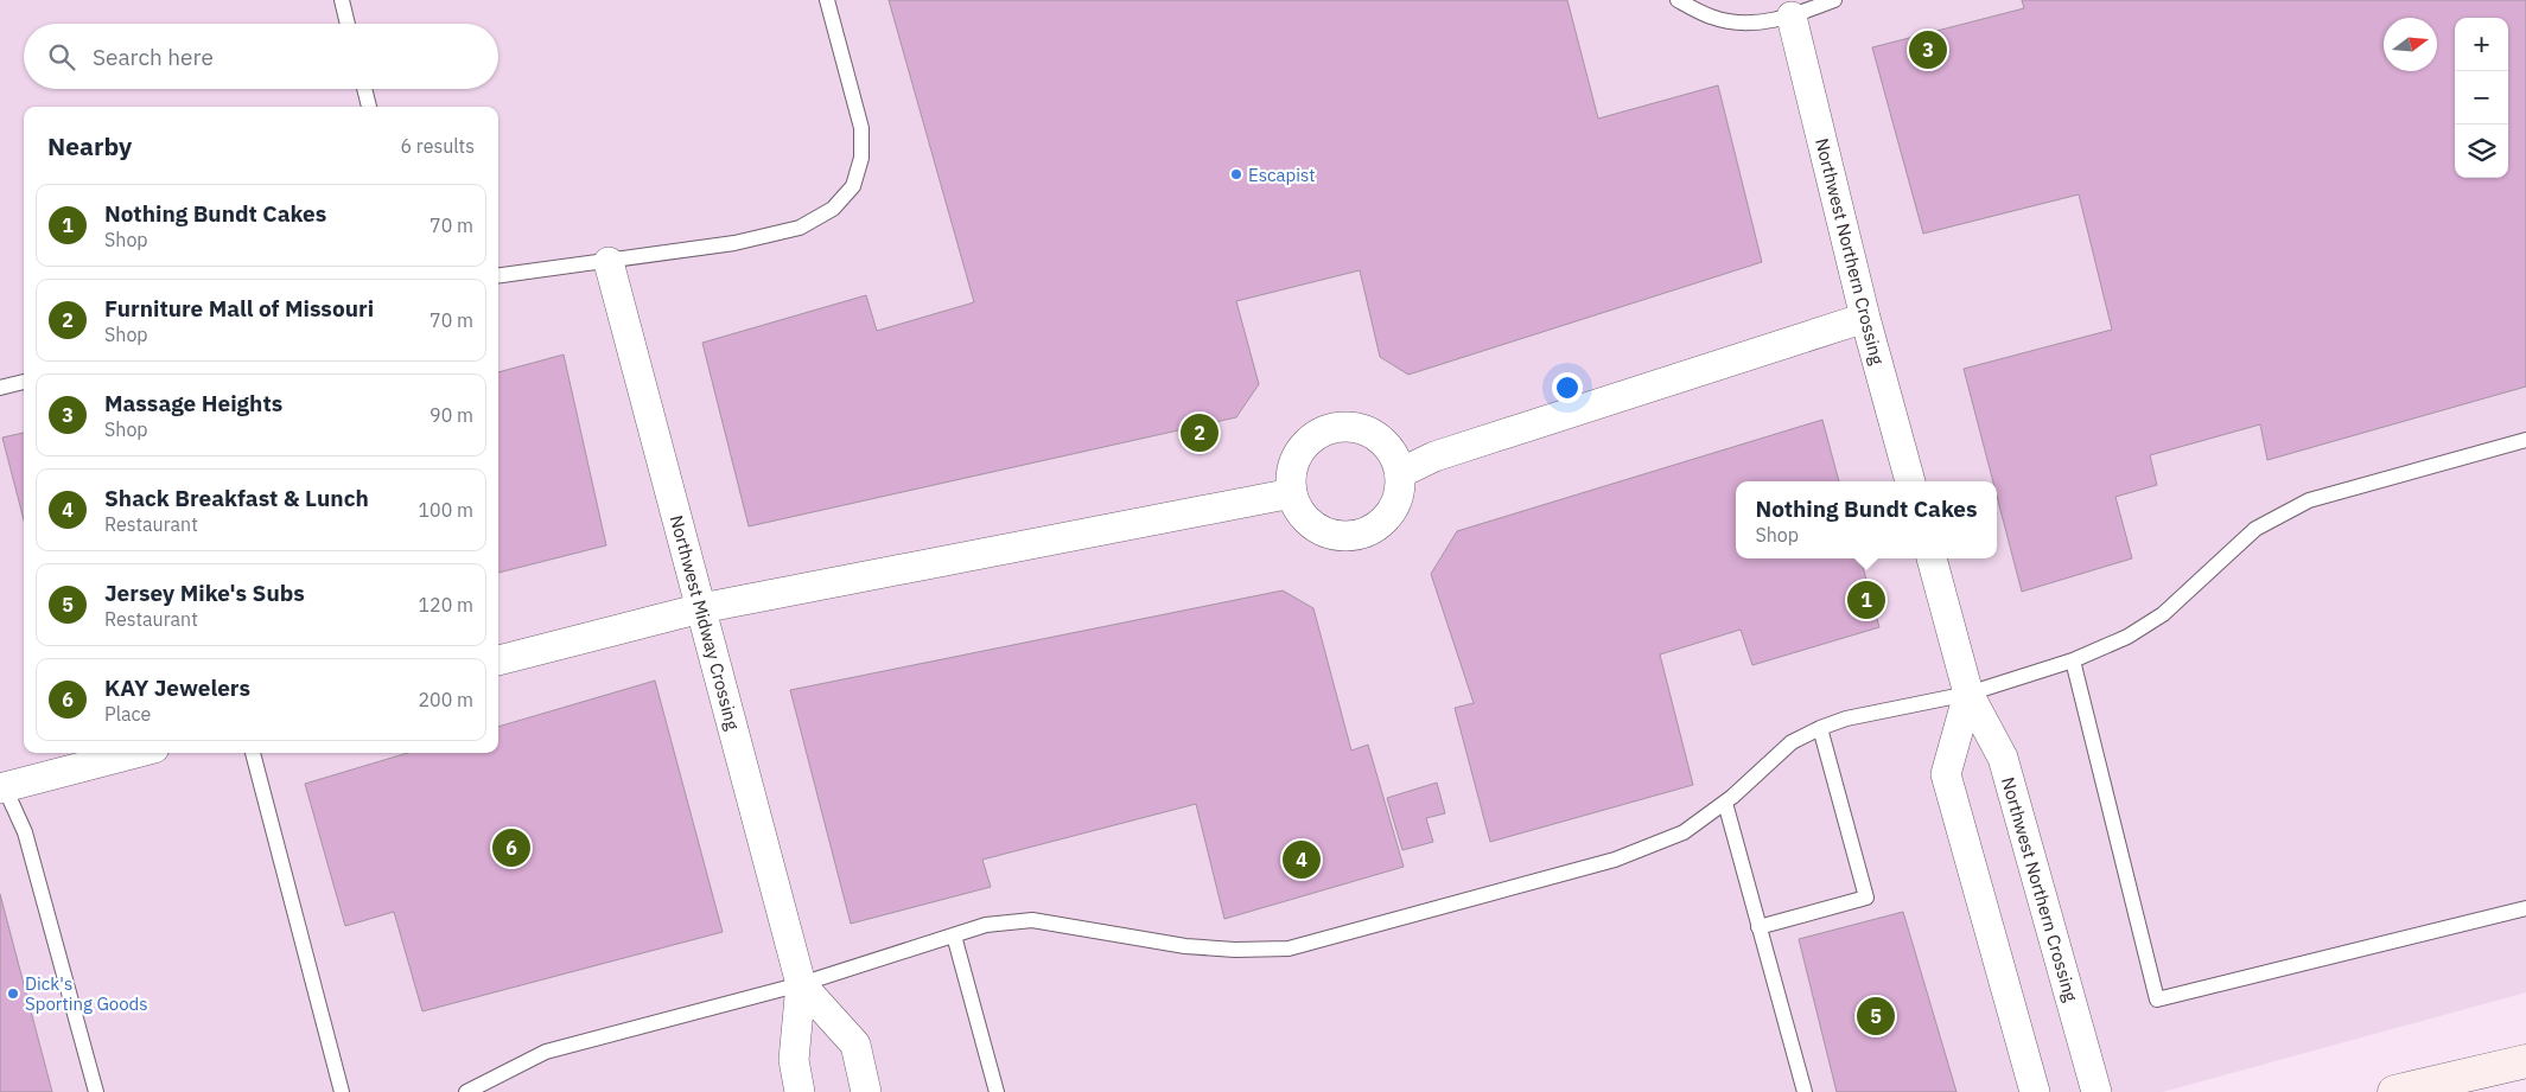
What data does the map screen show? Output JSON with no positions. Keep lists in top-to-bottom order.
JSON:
{
  "streets": {
    "street": ["Northwest Northern Crossing", "Northwest Midway Crossing"]
  },
  "places": ["Escapist", "Dick's Sporting Goods"],
  "north": "right",
  "page": {
    "map_buttons": ["+", "−"],
    "search": "Search here",
    "pins": [
      "3",
      "2",
      "1",
      "6",
      "4",
      "5"
    ],
    "heading": ["Nearby", "6 results"],
    "list": [
      {
        "mark": "1",
        "name": "Nothing Bundt Cakes",
        "note": "Shop",
        "value": "70 m"
      },
      {
        "mark": "2",
        "name": "Furniture Mall of Missouri",
        "note": "Shop",
        "value": "70 m"
      },
      {
        "mark": "3",
        "name": "Massage Heights",
        "note": "Shop",
        "value": "90 m"
      },
      {
        "mark": "4",
        "name": "Shack Breakfast & Lunch",
        "note": "Restaurant",
        "value": "100 m"
      },
      {
        "mark": "5",
        "name": "Jersey Mike's Subs",
        "note": "Restaurant",
        "value": "120 m"
      },
      {
        "mark": "6",
        "name": "KAY Jewelers",
        "note": "Place",
        "value": "200 m"
      }
    ],
    "popup": ["Nothing Bundt Cakes", "Shop"]
  }
}
